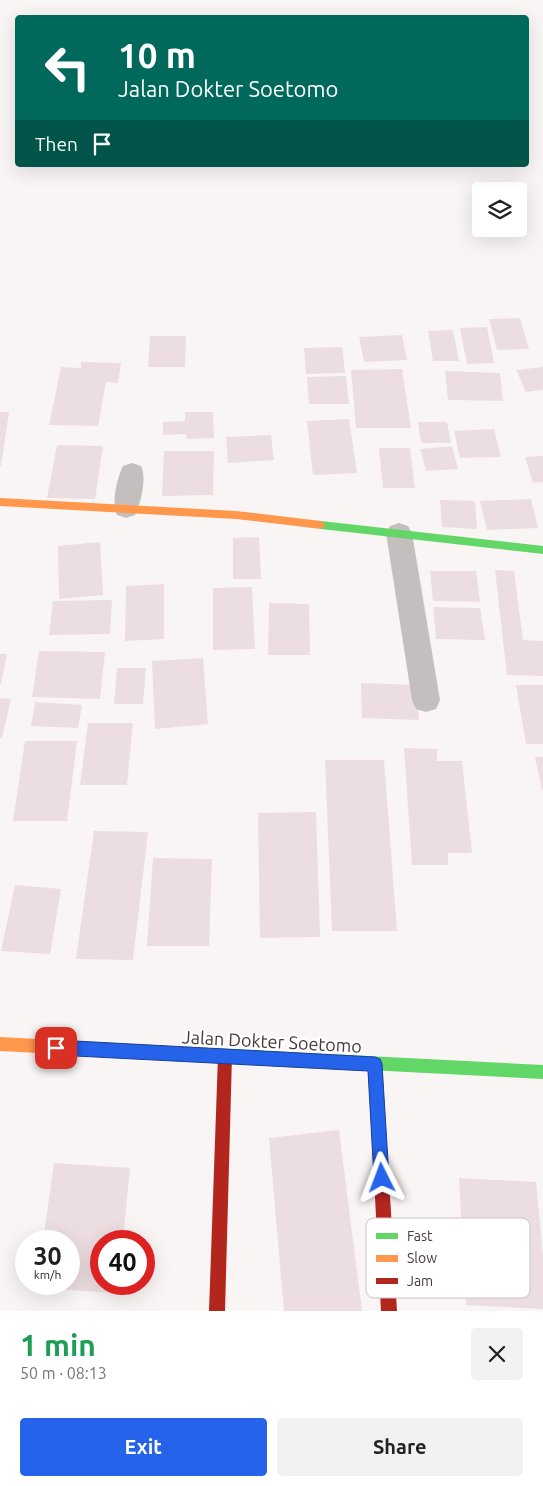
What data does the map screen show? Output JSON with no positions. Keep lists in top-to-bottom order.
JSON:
{
  "streets": {
    "street": ["Jalan Dokter Soetomo"]
  },
  "legend": ["Fast", "Slow", "Jam"],
  "page": {
    "turn": ["10 m", "Jalan Dokter Soetomo"],
    "then": "Then",
    "speed": "30 km/h",
    "limit": "40",
    "heading": ["1 min", "50 m · 08:13"],
    "buttons": ["Exit", "Share"]
  }
}
